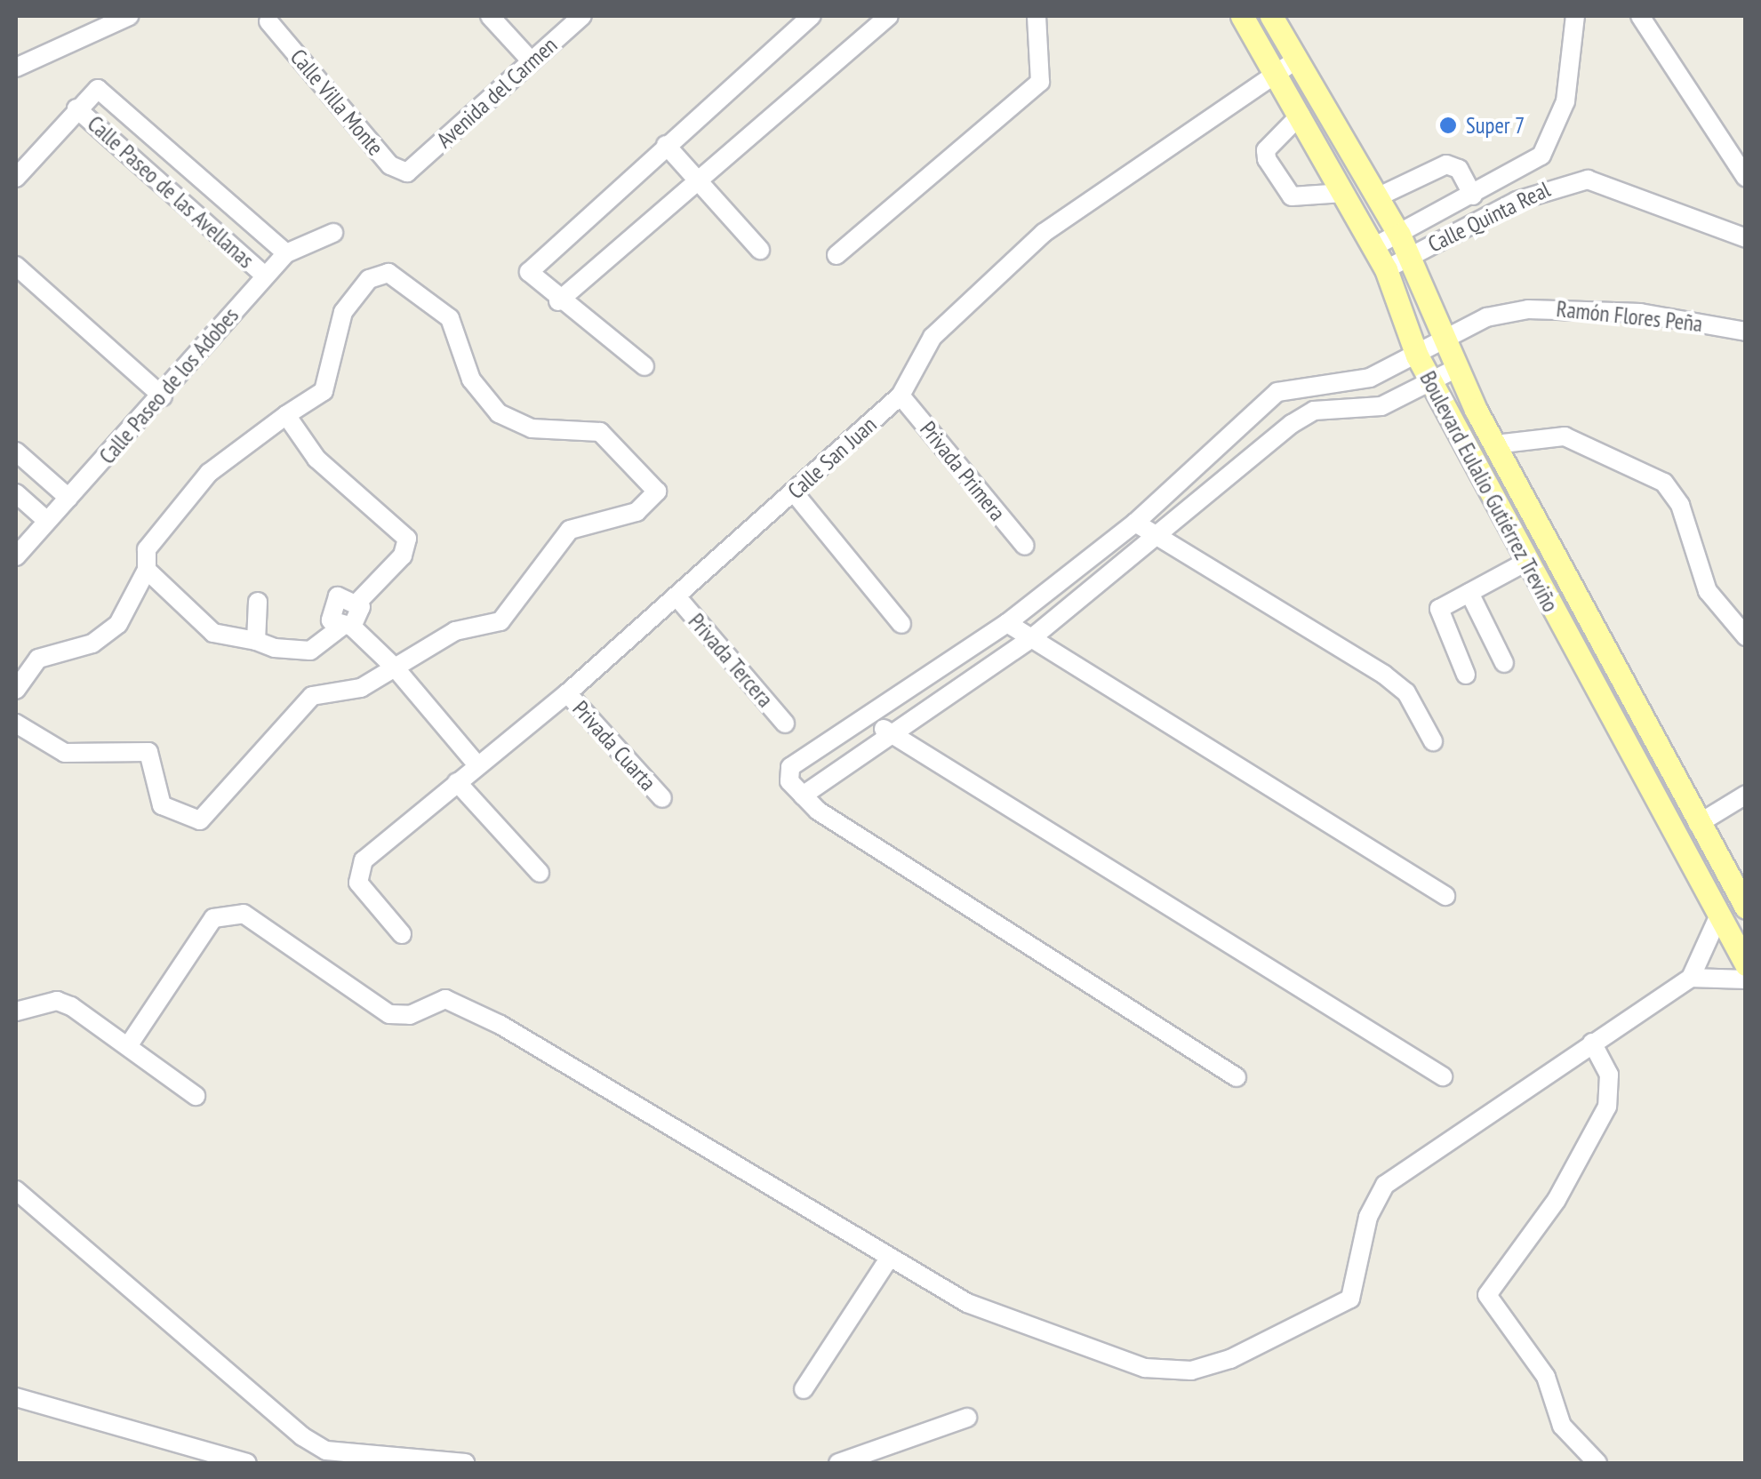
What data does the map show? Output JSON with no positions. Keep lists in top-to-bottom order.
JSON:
{
  "streets": {
    "main road": ["Boulevard Eulalio Gutiérrez Treviño"],
    "street": [
      "Avenida del Carmen",
      "Calle Villa Monte",
      "Calle Paseo de las Avellanas",
      "Calle Quinta Real",
      "Ramón Flores Peña",
      "Calle Paseo de los Adobes",
      "Calle San Juan",
      "Privada Primera",
      "Privada Tercera",
      "Privada Cuarta"
    ]
  },
  "crossings": [
    ["Avenida del Carmen", "Calle Villa Monte"],
    ["Calle Paseo de las Avellanas", "Calle Paseo de los Adobes"],
    ["Calle Quinta Real", "Boulevard Eulalio Gutiérrez Treviño"],
    ["Ramón Flores Peña", "Boulevard Eulalio Gutiérrez Treviño"],
    ["Calle San Juan", "Privada Primera"],
    ["Calle San Juan", "Boulevard Eulalio Gutiérrez Treviño"],
    ["Calle San Juan", "Privada Tercera"],
    ["Calle San Juan", "Privada Cuarta"]
  ],
  "places": ["Super 7"]
}
